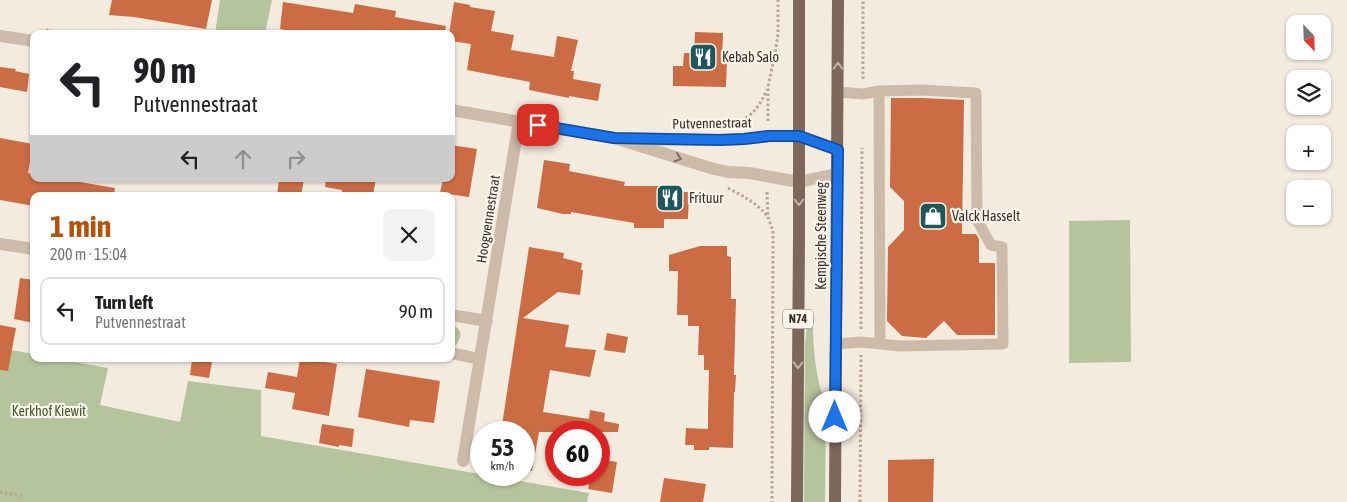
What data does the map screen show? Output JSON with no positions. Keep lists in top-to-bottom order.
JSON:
{
  "streets": {
    "main road": ["Kempische Steenweg", "N74"],
    "street": ["Putvennestraat", "Hoogvennestraat"]
  },
  "crossings": [
    ["Putvennestraat", "Hoogvennestraat"],
    ["Putvennestraat", "Kempische Steenweg"]
  ],
  "parks": ["Kerkhof Kiewit"],
  "places": {
    "restaurant": ["Kebab Salo", "Frituur"],
    "shop": ["Valck Hasselt"]
  },
  "north": "bottom right",
  "page": {
    "map_buttons": ["+", "−"],
    "turn": ["90 m", "Putvennestraat"],
    "heading": ["1 min", "200 m · 15:04"],
    "list": [
      {
        "name": "Turn left",
        "note": "Putvennestraat",
        "value": "90 m"
      }
    ],
    "speed": "53 km/h",
    "limit": "60"
  }
}
